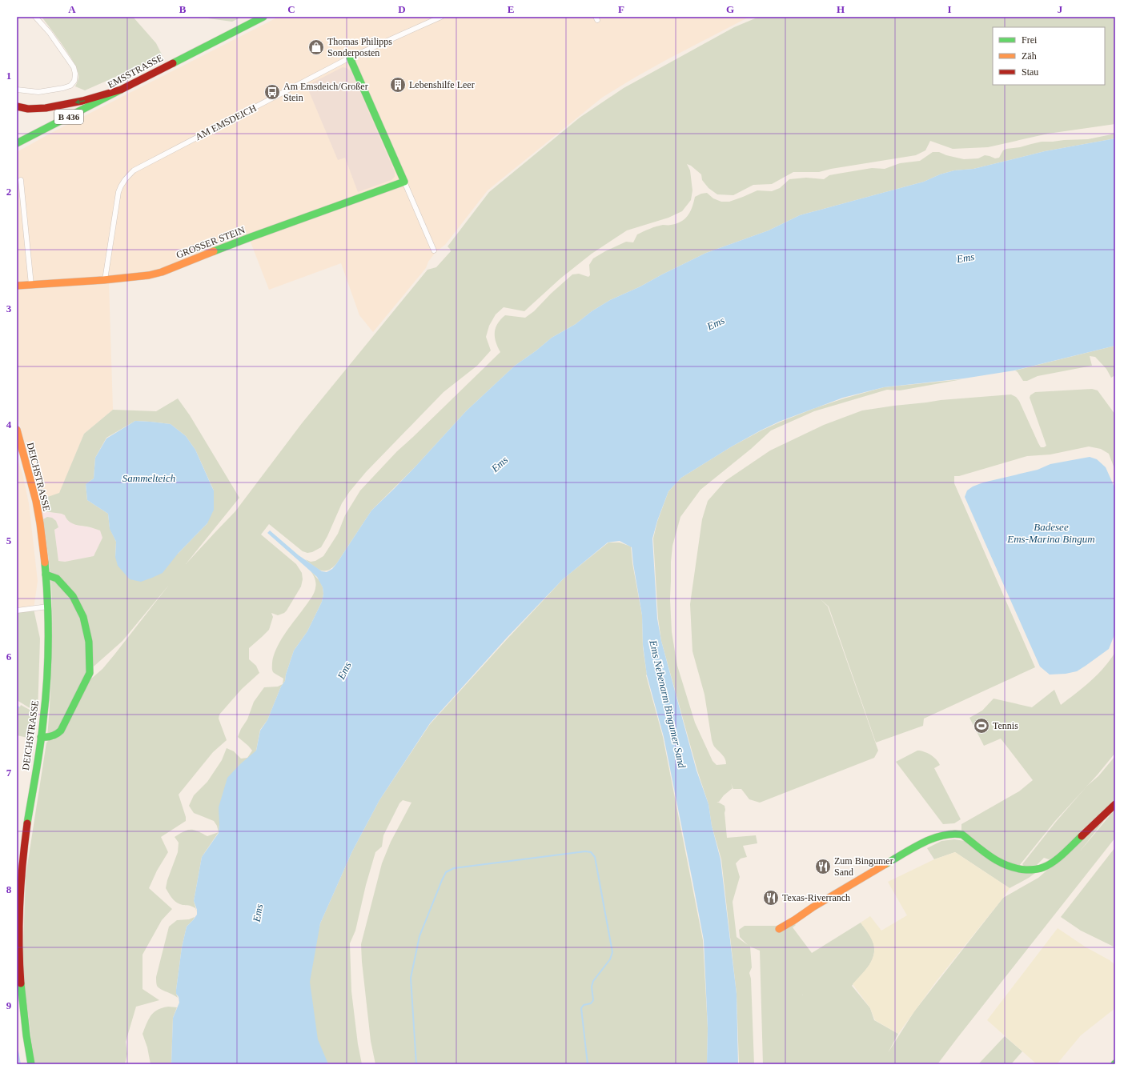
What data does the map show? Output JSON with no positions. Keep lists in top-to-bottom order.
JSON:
{
  "streets": {
    "main road": [
      "EMSSTRASSE",
      "B 436",
      "GROSSER STEIN",
      "DEICHSTRASSE"
    ],
    "street": ["AM EMSDEICH"]
  },
  "crossings": [
    ["AM EMSDEICH", "GROSSER STEIN"]
  ],
  "water": [
    "Ems",
    "Sammelteich",
    "Badesee Ems-Marina Bingum",
    "Ems Nebenarm Bingumer Sand"
  ],
  "places": {
    "shop": ["Thomas Philipps Sonderposten"],
    "building": ["Lebenshilfe Leer"],
    "bus stop": ["Am Emsdeich/Großer Stein"],
    "sports": ["Tennis"],
    "restaurant": ["Zum Bingumer Sand", "Texas-Riverranch"]
  },
  "legend": ["Frei", "Zäh", "Stau"],
  "grid": {
    "columns": [
      "A",
      "B",
      "C",
      "D",
      "E",
      "F",
      "G",
      "H",
      "I",
      "J"
    ],
    "rows": [
      "1",
      "2",
      "3",
      "4",
      "5",
      "6",
      "7",
      "8",
      "9"
    ]
  }
}
